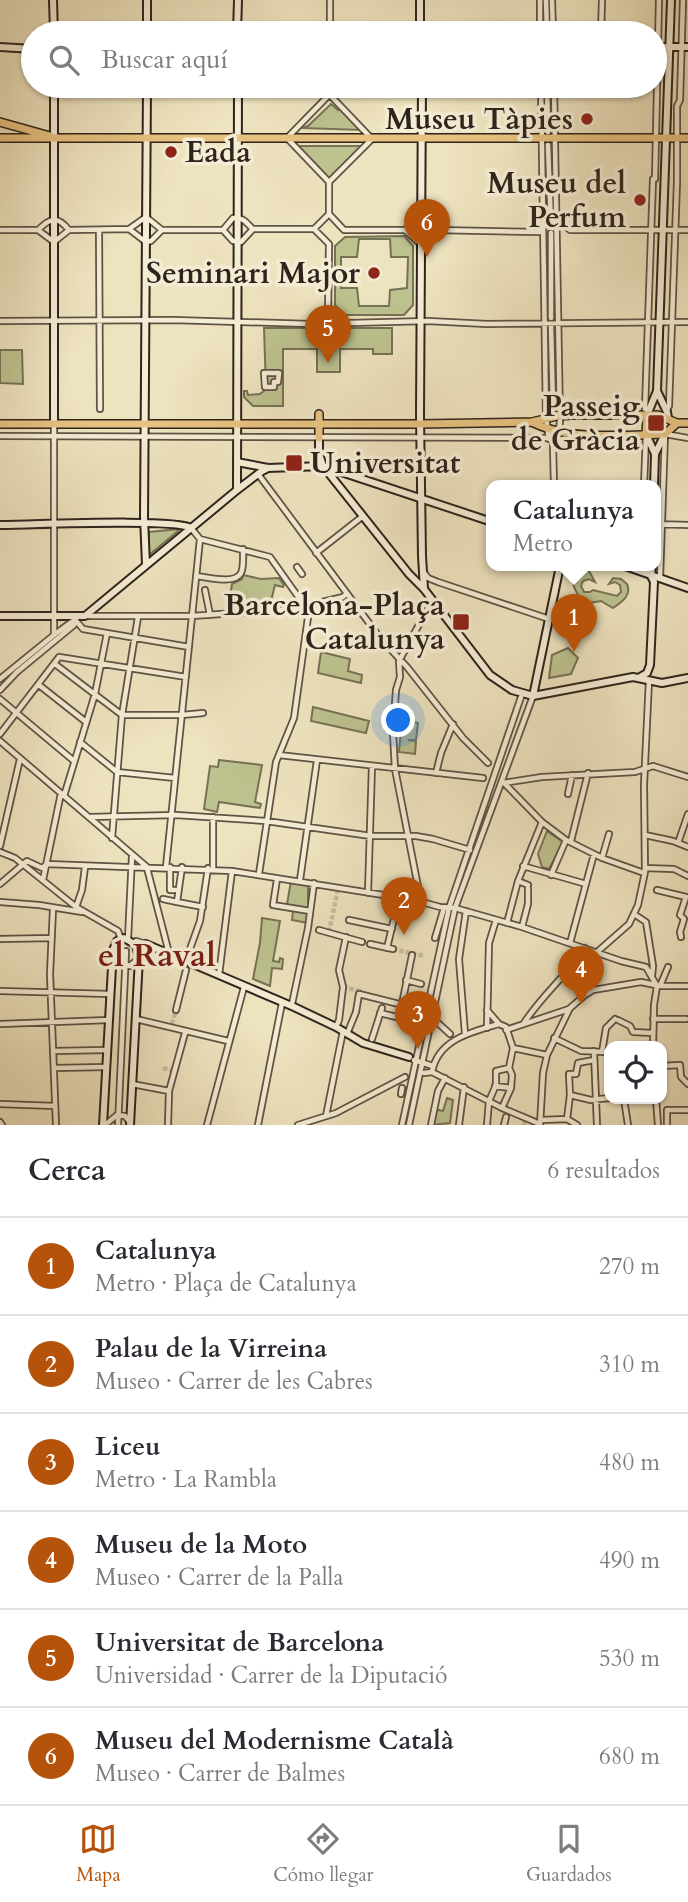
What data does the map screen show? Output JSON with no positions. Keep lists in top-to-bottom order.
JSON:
{
  "districts": ["el Raval"],
  "places": {
    "other": [
      "Museu Tàpies",
      "Eada",
      "Museu del Perfum",
      "Seminari Major"
    ],
    "transit": ["Passeig de Gràcia", "Universitat", "Barcelona-Plaça Catalunya"]
  },
  "page": {
    "search": "Buscar aquí",
    "pins": [
      "6",
      "5",
      "1",
      "2",
      "4",
      "3"
    ],
    "popup": ["Catalunya", "Metro"],
    "heading": ["Cerca", "6 resultados"],
    "list": [
      {
        "mark": "1",
        "name": "Catalunya",
        "note": "Metro · Plaça de Catalunya",
        "value": "270 m"
      },
      {
        "mark": "2",
        "name": "Palau de la Virreina",
        "note": "Museo · Carrer de les Cabres",
        "value": "310 m"
      },
      {
        "mark": "3",
        "name": "Liceu",
        "note": "Metro · La Rambla",
        "value": "480 m"
      },
      {
        "mark": "4",
        "name": "Museu de la Moto",
        "note": "Museo · Carrer de la Palla",
        "value": "490 m"
      },
      {
        "mark": "5",
        "name": "Universitat de Barcelona",
        "note": "Universidad · Carrer de la Diputació",
        "value": "530 m"
      },
      {
        "mark": "6",
        "name": "Museu del Modernisme Català",
        "note": "Museo · Carrer de Balmes",
        "value": "680 m"
      }
    ],
    "nav": ["Mapa", "Cómo llegar", "Guardados"]
  }
}
